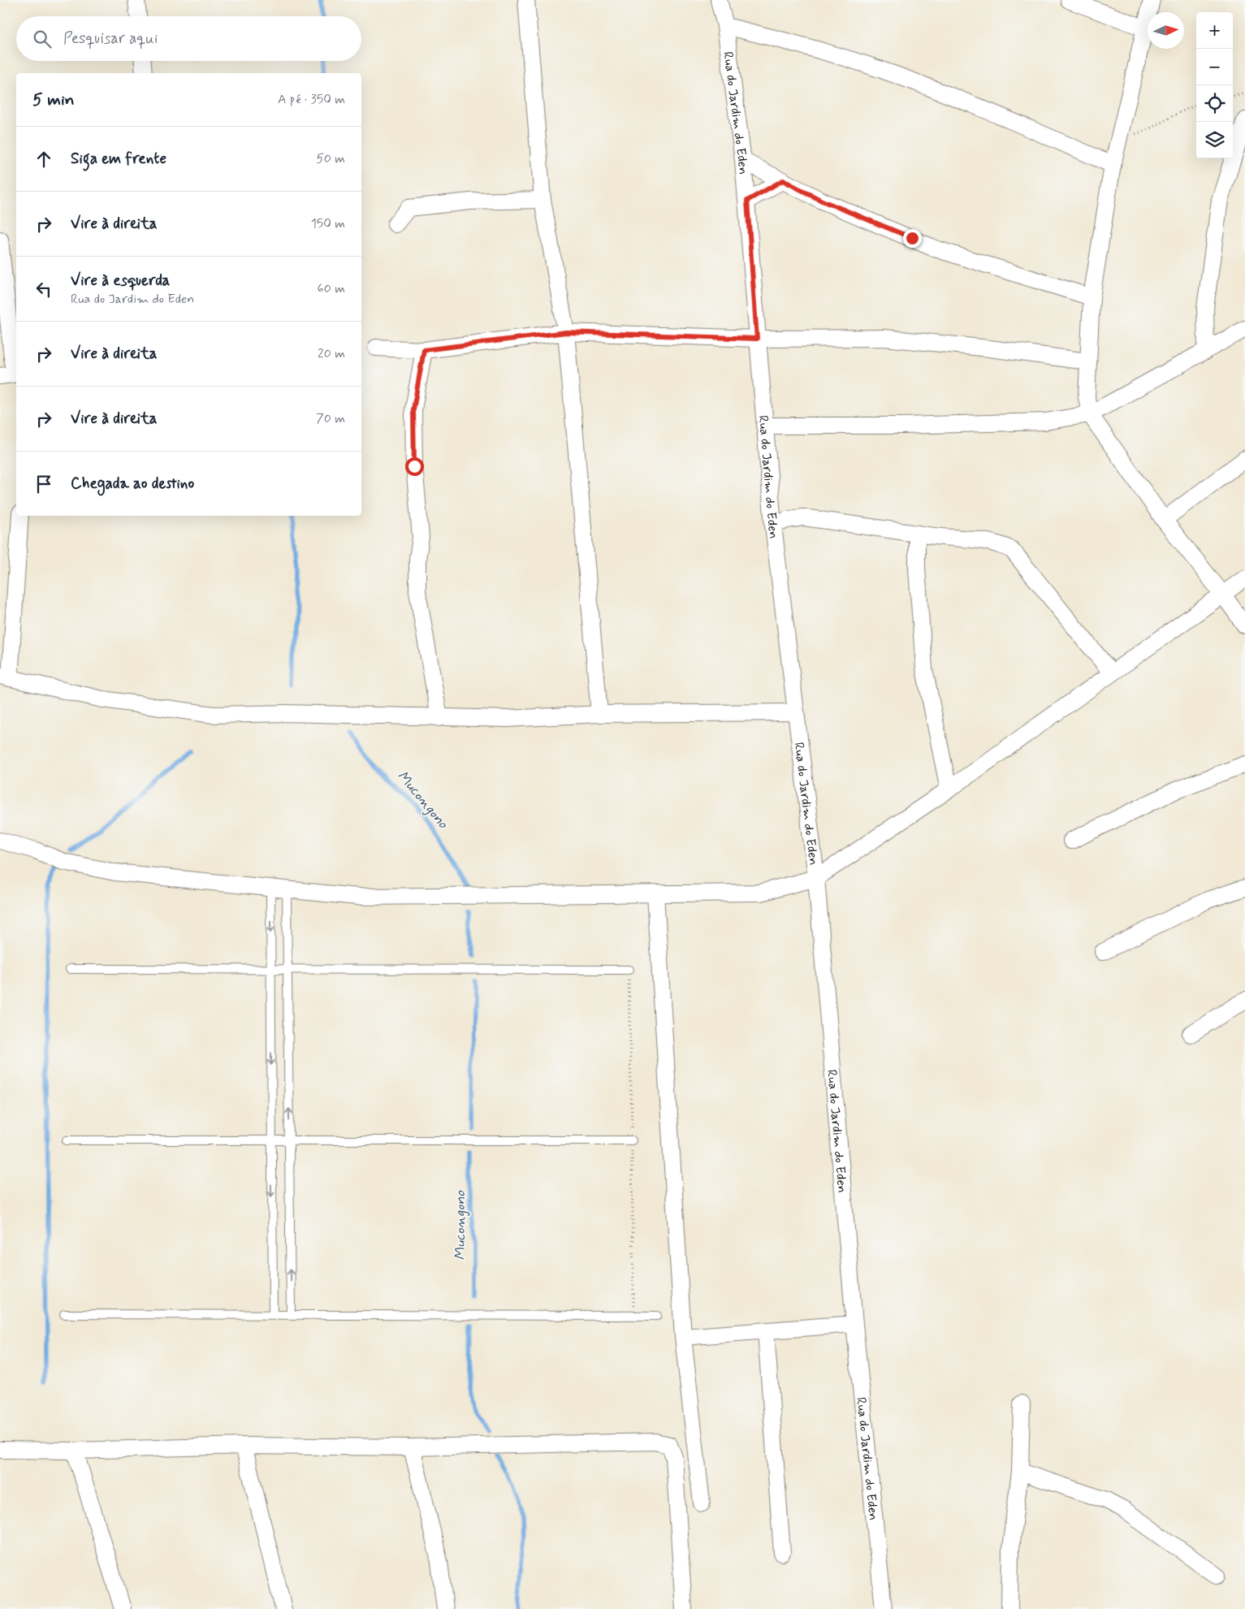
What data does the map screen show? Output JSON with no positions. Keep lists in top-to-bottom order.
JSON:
{
  "streets": {
    "street": ["Rua do Jardim do Eden"]
  },
  "water": ["Mucongono"],
  "north": "right",
  "page": {
    "map_buttons": ["+", "−"],
    "search": "Pesquisar aqui",
    "heading": ["5 min", "A pé · 350 m"],
    "list": [
      ["Siga em frente", "50 m"],
      ["Vire à direita", "150 m"],
      ["Vire à esquerda", "Rua do Jardim do Eden", "60 m"],
      ["Vire à direita", "20 m"],
      ["Vire à direita", "70 m"],
      "Chegada ao destino"
    ]
  }
}
